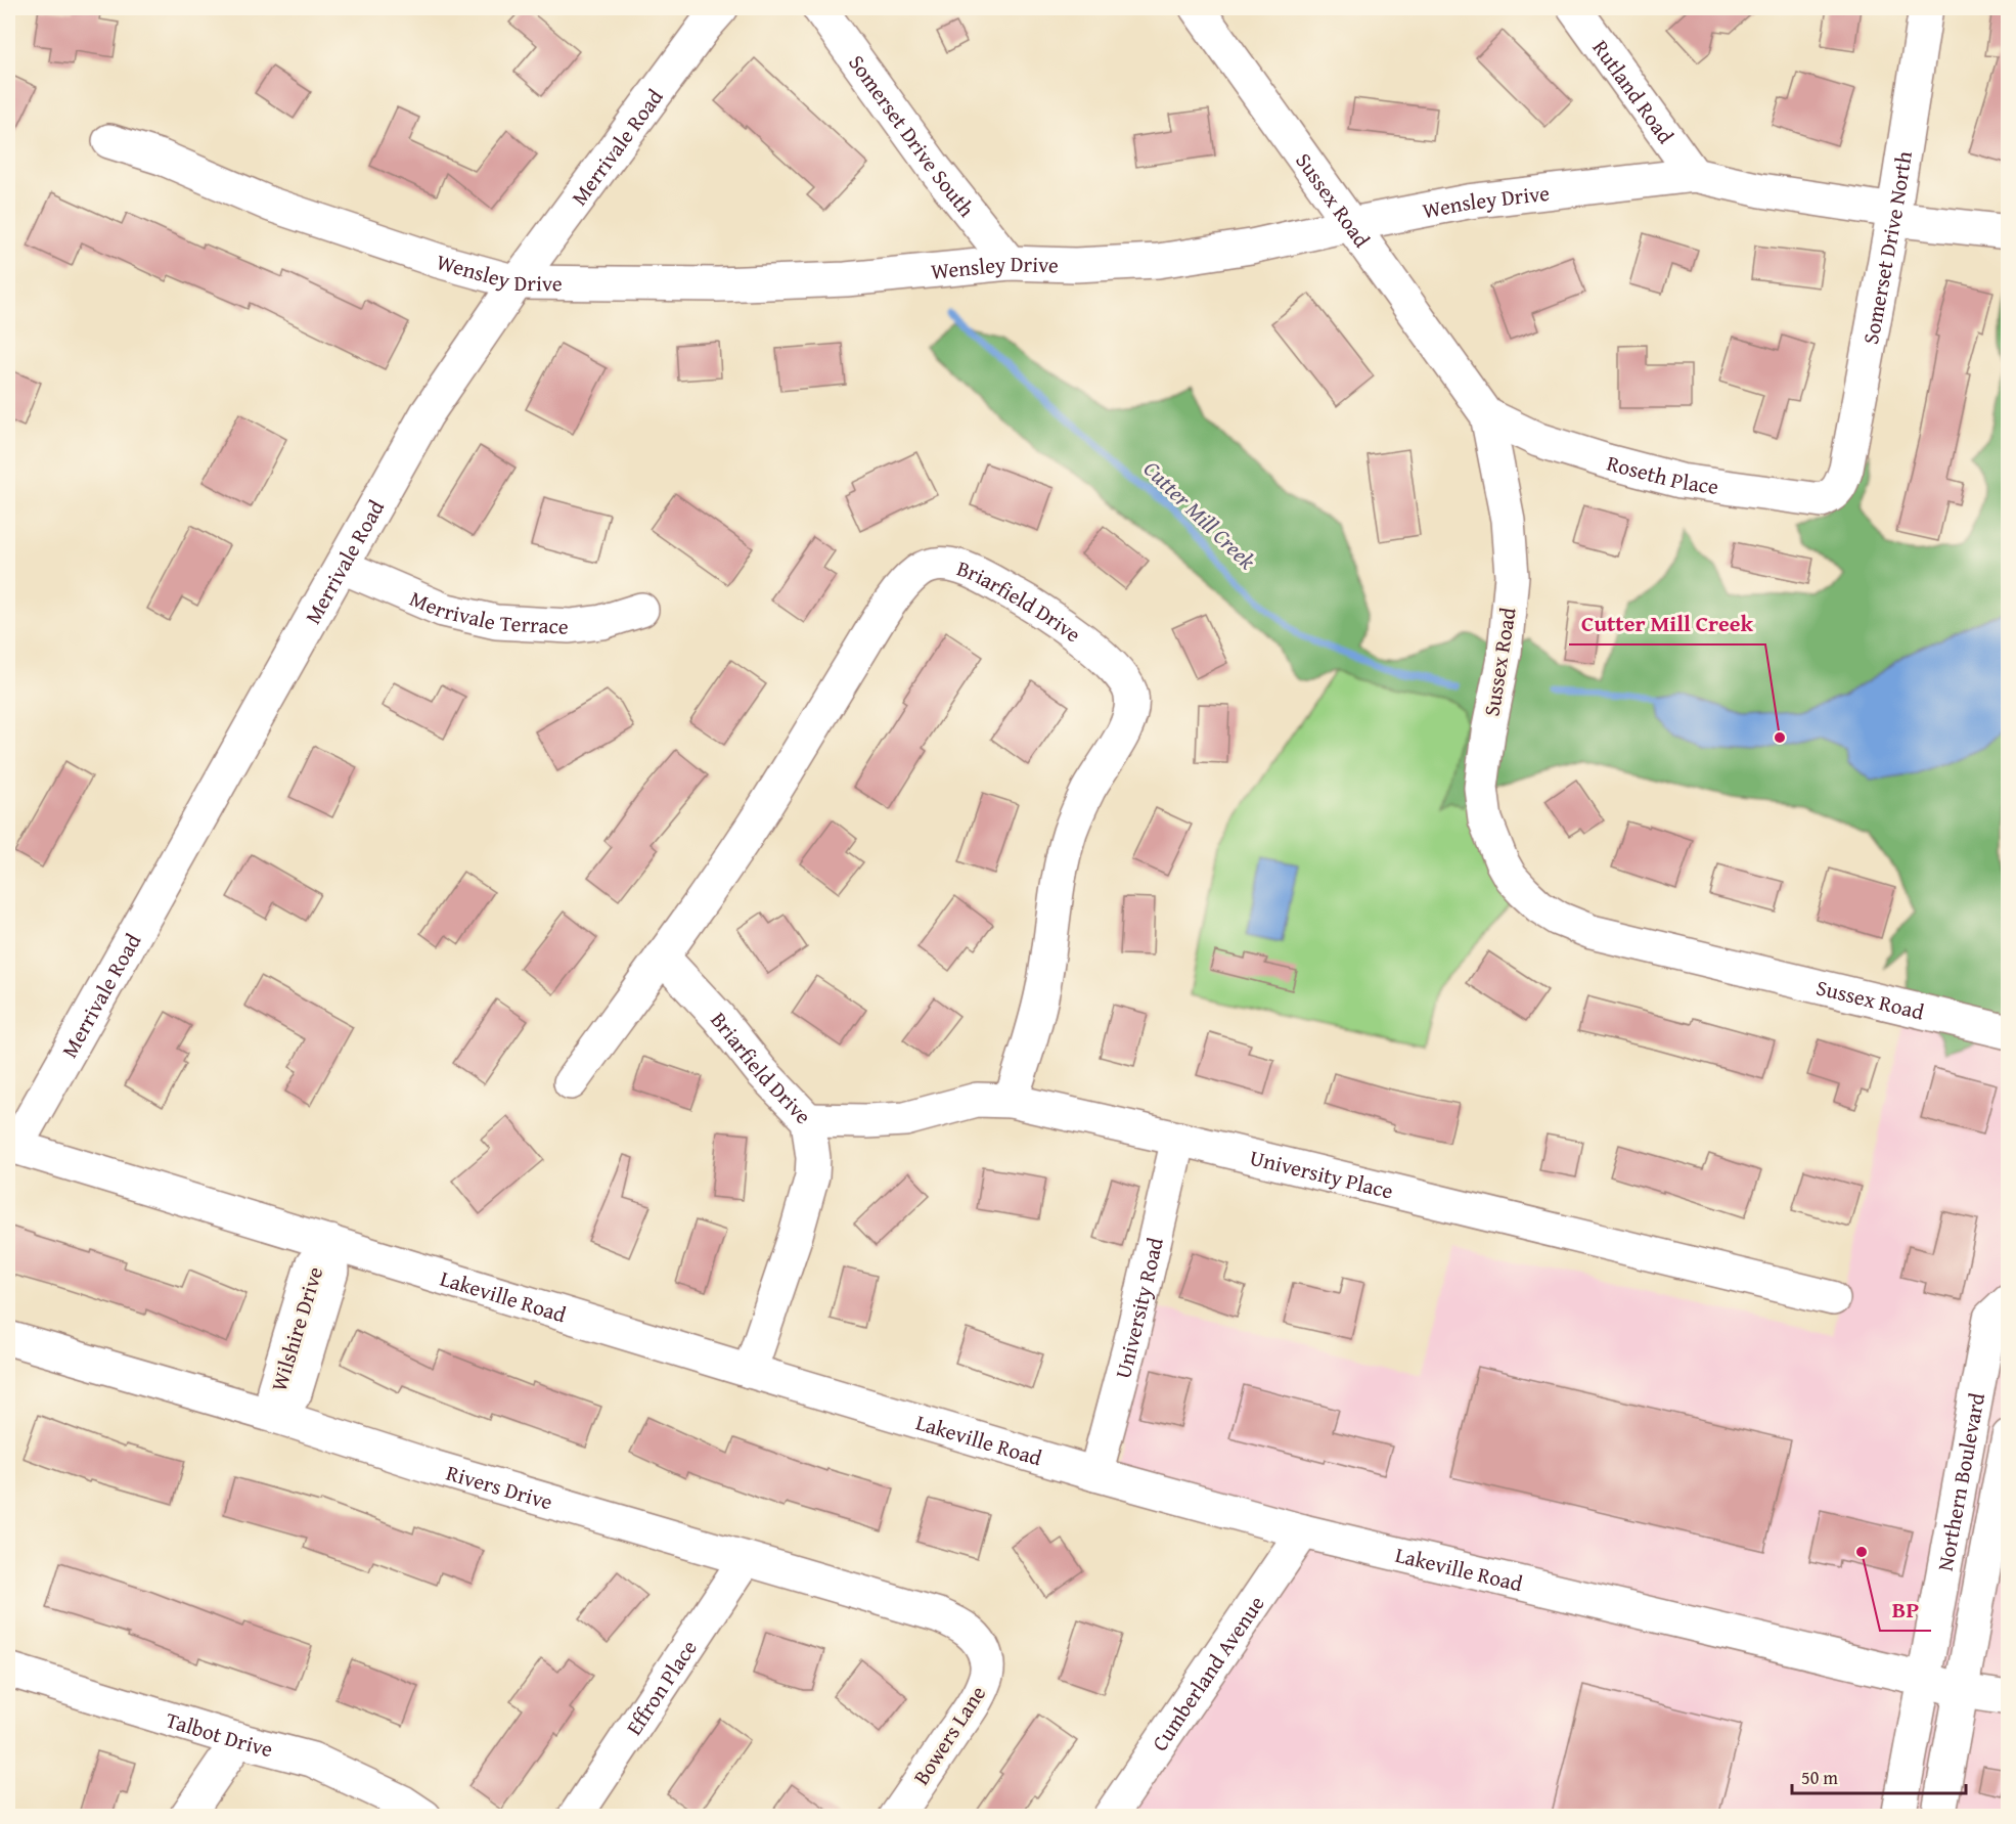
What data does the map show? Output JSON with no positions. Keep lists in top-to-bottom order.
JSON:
{
  "streets": {
    "street": [
      "Rutland Road",
      "Somerset Drive South",
      "Merrivale Road",
      "Sussex Road",
      "Wensley Drive",
      "Somerset Drive North",
      "Roseth Place",
      "Briarfield Drive",
      "Merrivale Terrace",
      "University Place",
      "Lakeville Road",
      "University Road",
      "Wilshire Drive",
      "Northern Boulevard",
      "Rivers Drive",
      "Cumberland Avenue",
      "Effron Place",
      "Talbot Drive",
      "Bowers Lane"
    ]
  },
  "crossings": [
    ["Rutland Road", "Wensley Drive"],
    ["Somerset Drive South", "Wensley Drive"],
    ["Merrivale Road", "Wensley Drive"],
    ["Merrivale Road", "Merrivale Terrace"],
    ["Merrivale Road", "Lakeville Road"],
    ["Sussex Road", "Wensley Drive"],
    ["Sussex Road", "Roseth Place"],
    ["Wensley Drive", "Somerset Drive North"],
    ["Somerset Drive North", "Roseth Place"],
    ["Briarfield Drive", "University Place"],
    ["Briarfield Drive", "Lakeville Road"],
    ["University Place", "University Road"],
    ["Lakeville Road", "University Road"],
    ["Lakeville Road", "Wilshire Drive"],
    ["Lakeville Road", "Northern Boulevard"],
    ["Lakeville Road", "Cumberland Avenue"],
    ["Wilshire Drive", "Rivers Drive"],
    ["Rivers Drive", "Effron Place"],
    ["Rivers Drive", "Bowers Lane"]
  ],
  "water": ["Cutter Mill Creek"],
  "places": ["Cutter Mill Creek", "BP"],
  "scale_bar": "50 m"
}
